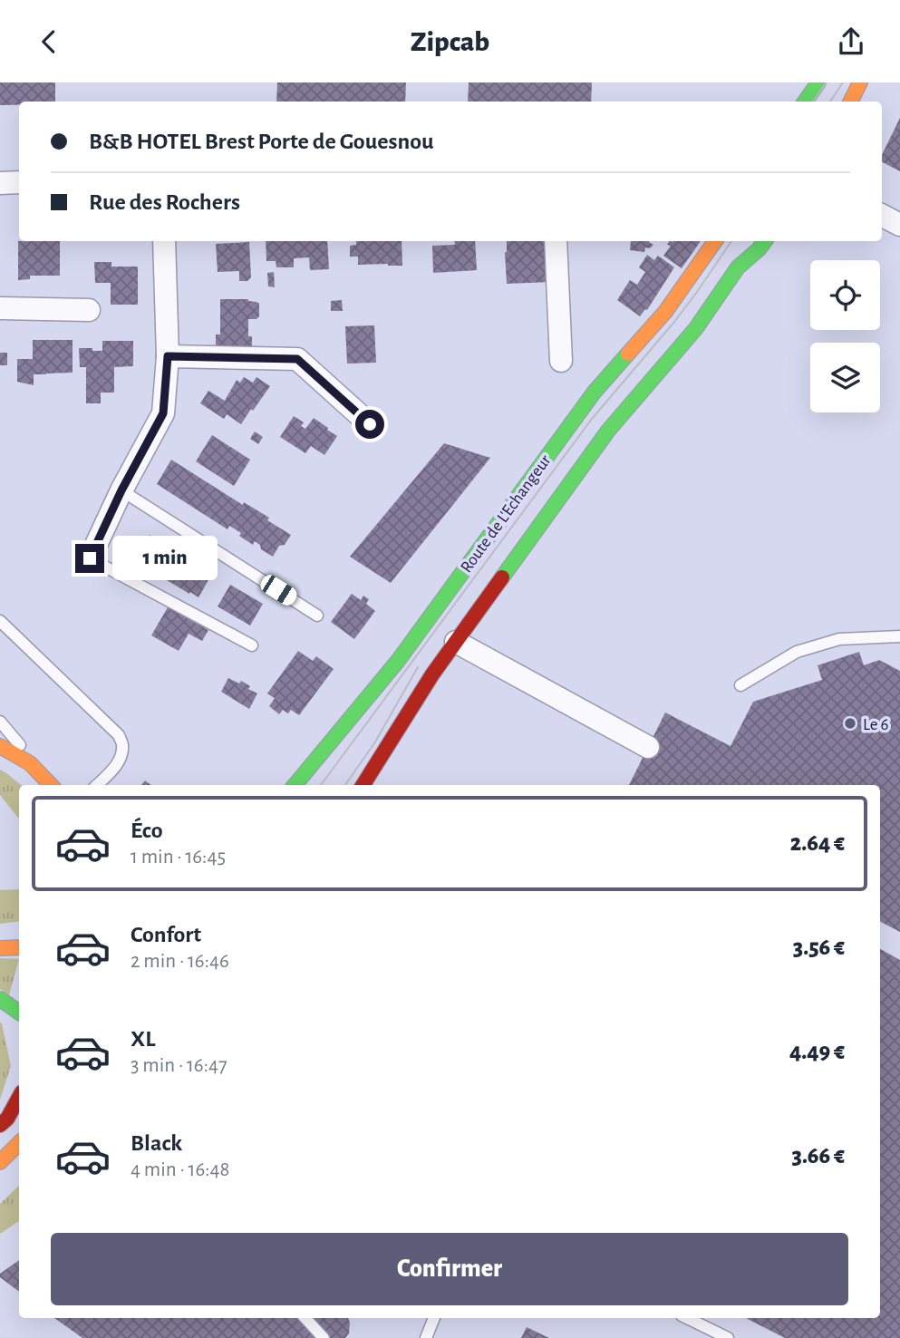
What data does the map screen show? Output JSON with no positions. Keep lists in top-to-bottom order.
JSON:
{
  "streets": {
    "main road": ["Route de L'Echangeur"]
  },
  "places": ["Le 6"],
  "page": {
    "header": "Zipcab",
    "banner": ["B&B HOTEL Brest Porte de Gouesnou", "Rue des Rochers"],
    "bubble": "1 min",
    "list": [
      {
        "name": "Éco",
        "note": "1 min · 16:45",
        "value": "2.64 €"
      },
      {
        "name": "Confort",
        "note": "2 min · 16:46",
        "value": "3.56 €"
      },
      {
        "name": "XL",
        "note": "3 min · 16:47",
        "value": "4.49 €"
      },
      {
        "name": "Black",
        "note": "4 min · 16:48",
        "value": "3.66 €"
      }
    ],
    "buttons": "Confirmer"
  }
}
